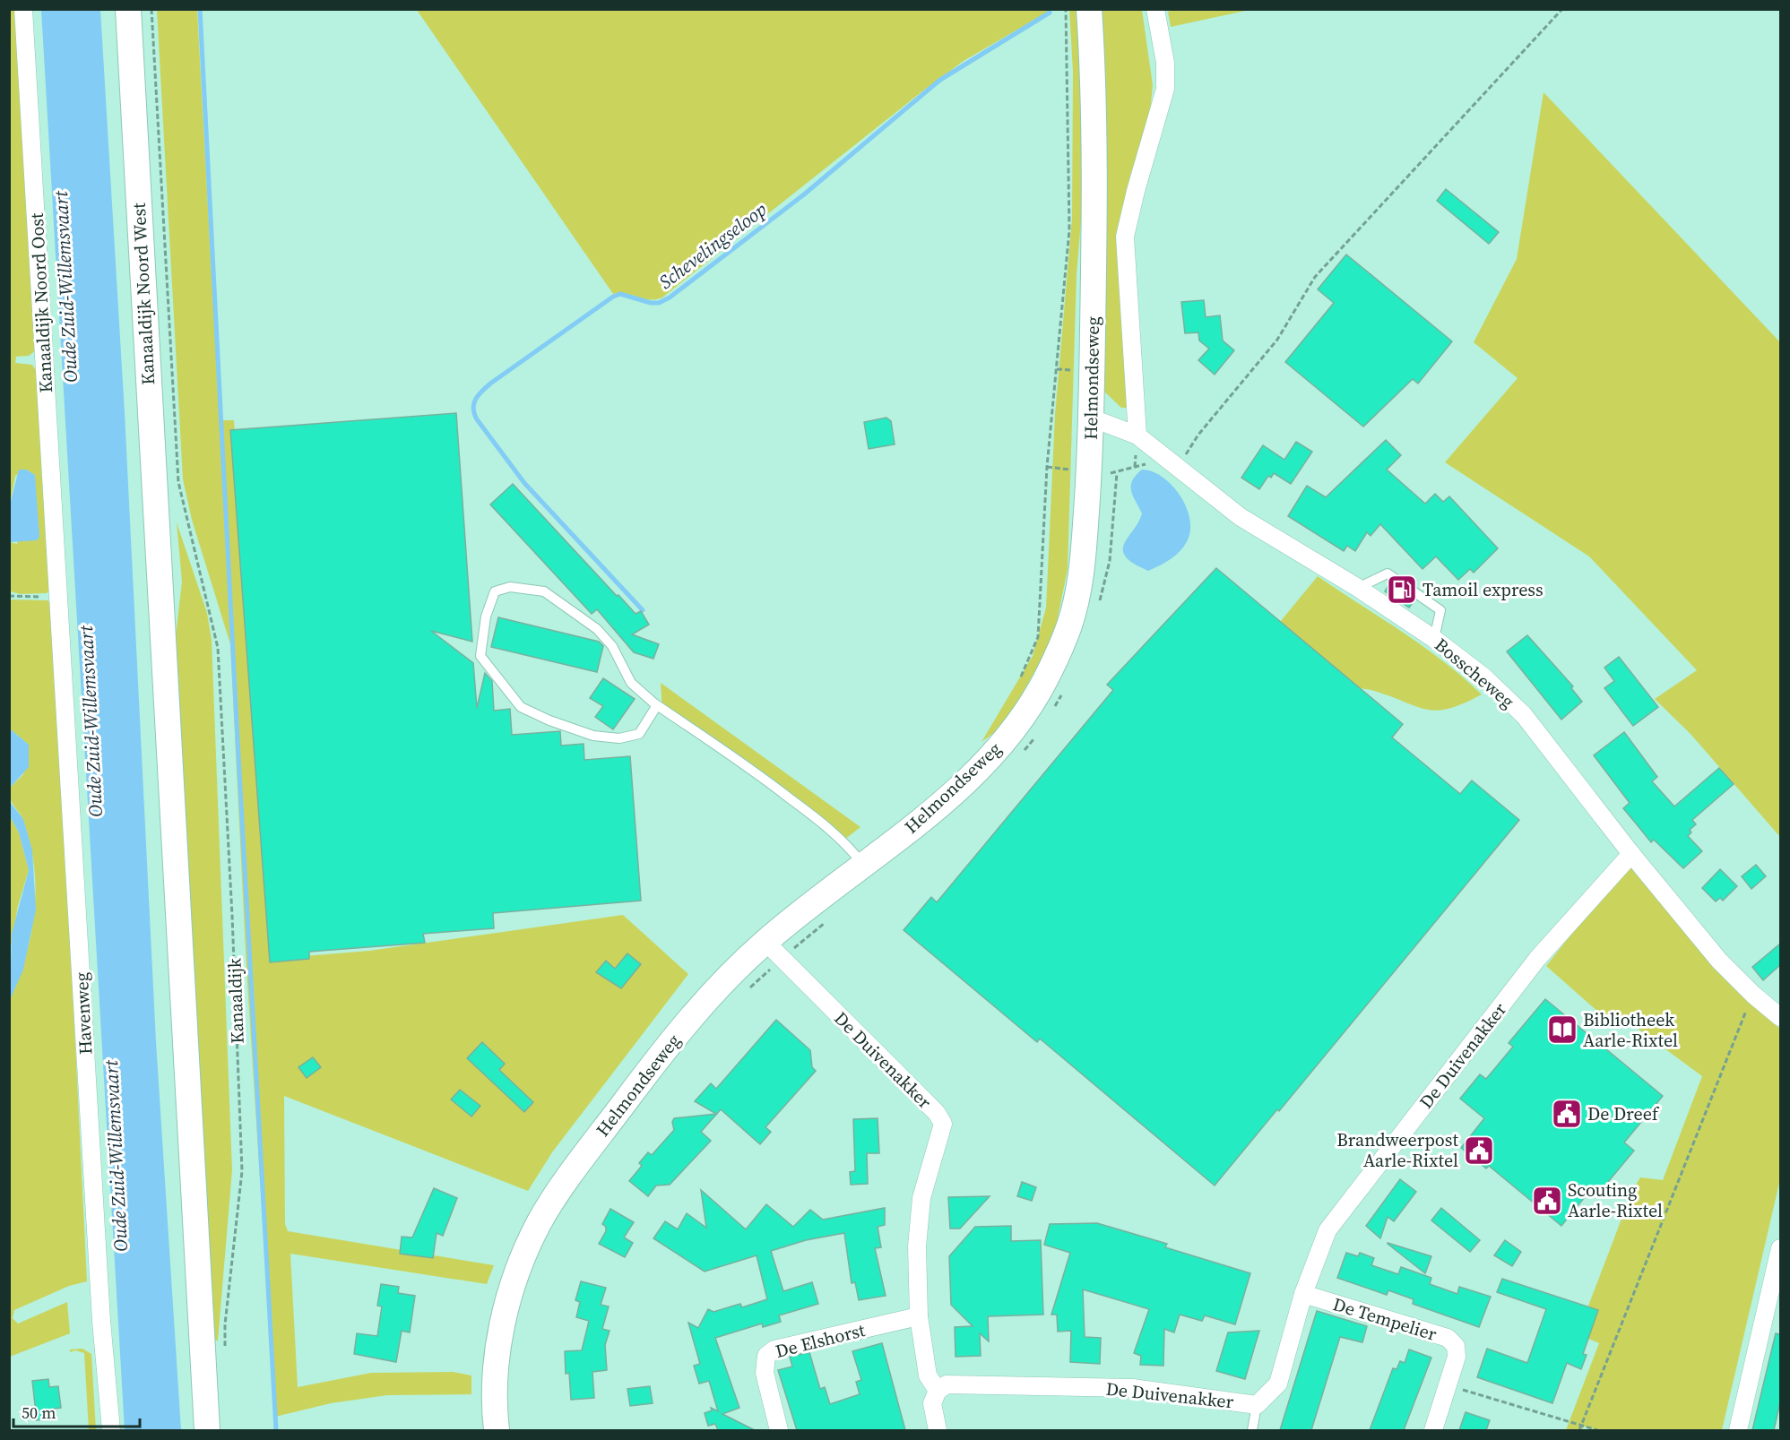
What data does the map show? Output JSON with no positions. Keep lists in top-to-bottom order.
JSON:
{
  "streets": {
    "street": [
      "Kanaaldijk Noord West",
      "Kanaaldijk Noord Oost",
      "Helmondseweg",
      "Bosscheweg",
      "Havenweg",
      "De Duivenakker",
      "De Tempelier",
      "De Elshorst"
    ],
    "path": ["Kanaaldijk"]
  },
  "crossings": [
    ["Kanaaldijk Noord West", "Kanaaldijk"],
    ["Kanaaldijk Noord Oost", "Havenweg"],
    ["Helmondseweg", "Bosscheweg"],
    ["Helmondseweg", "De Duivenakker"],
    ["Bosscheweg", "De Duivenakker"],
    ["De Duivenakker", "De Tempelier"],
    ["De Duivenakker", "De Elshorst"]
  ],
  "water": ["Schevelingseloop", "Oude Zuid-Willemsvaart"],
  "places": {
    "fuel station": ["Tamoil express"],
    "library": ["Bibliotheek Aarle-Rixtel"],
    "public building": ["De Dreef", "Brandweerpost Aarle-Rixtel", "Scouting Aarle-Rixtel"]
  },
  "scale_bar": "50 m"
}
